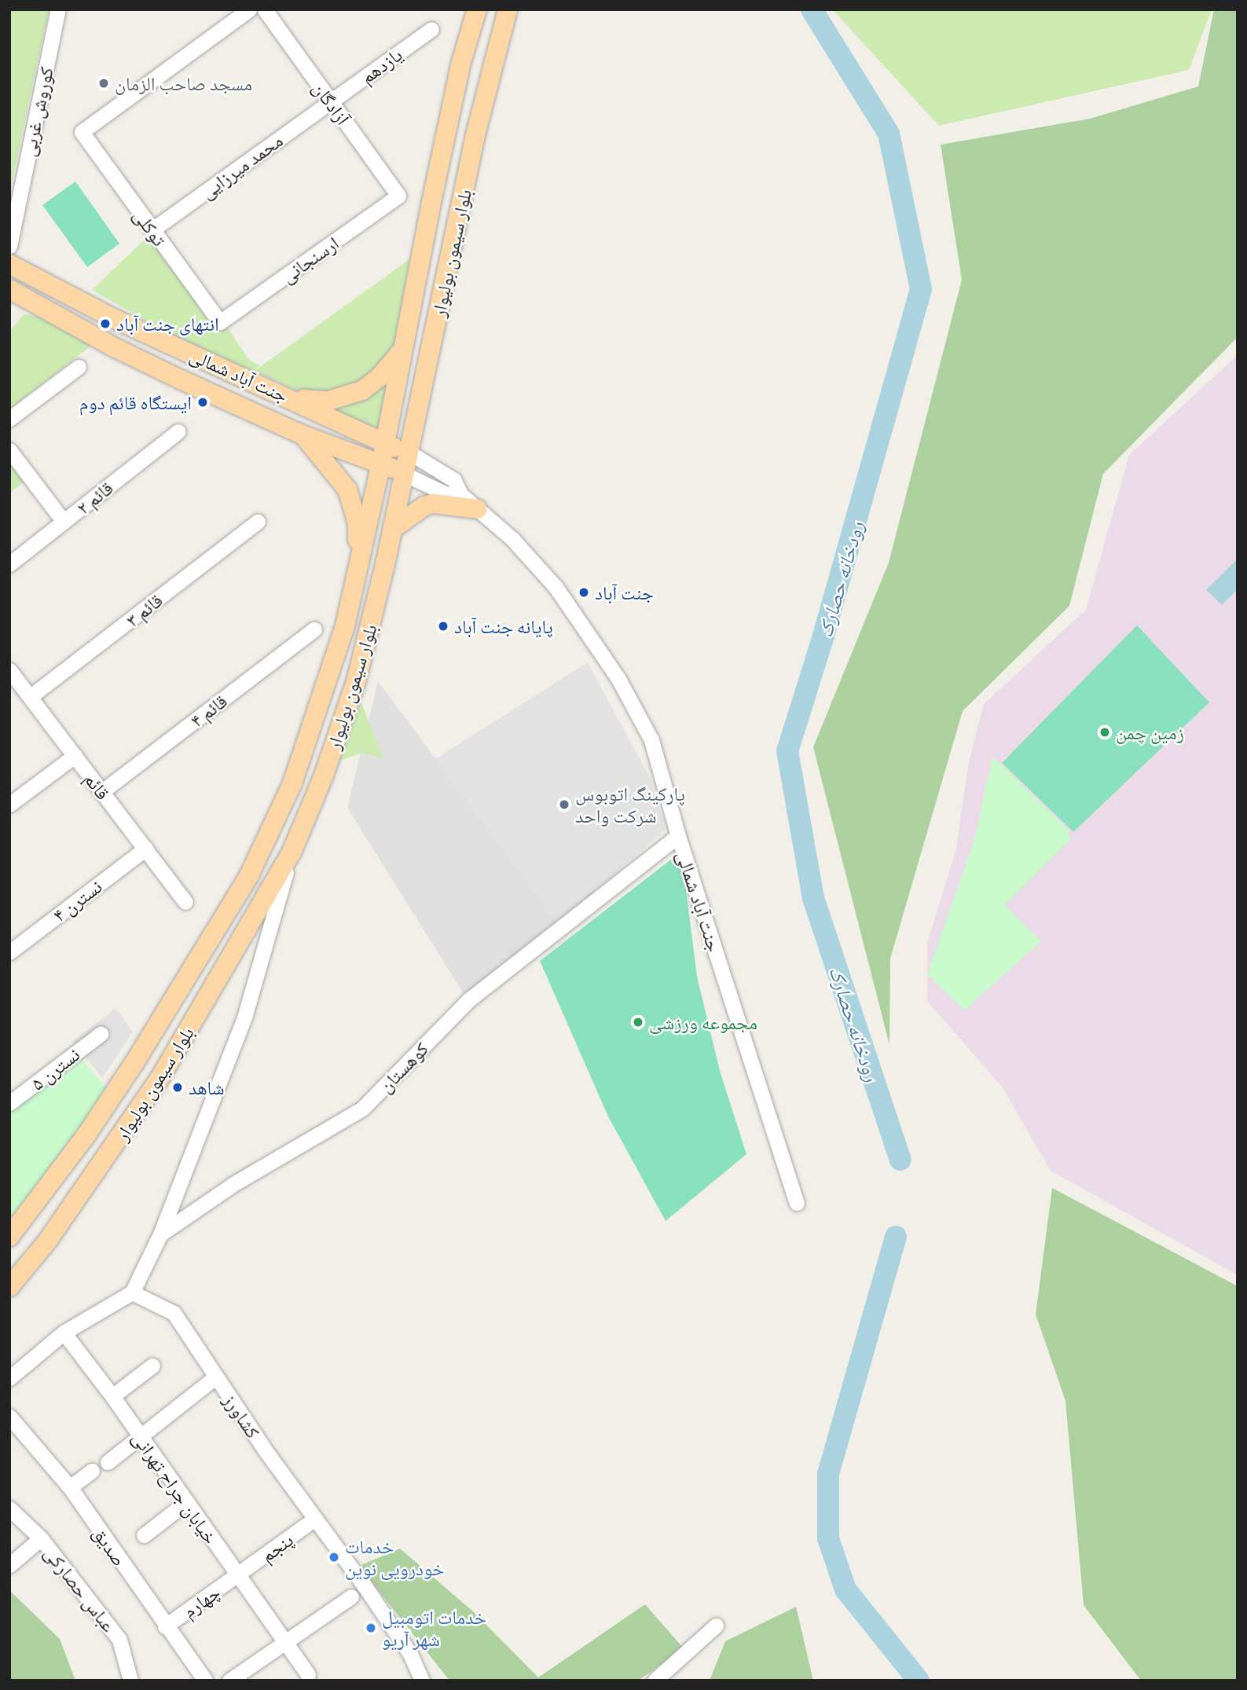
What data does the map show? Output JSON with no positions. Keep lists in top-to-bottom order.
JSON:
{
  "streets": {
    "main road": ["بلوار سیمون بولیوار", "جنت آباد شمالی"],
    "street": [
      "یازدهم",
      "آزادگان",
      "کوروش غربی",
      "محمد میرزایی",
      "توکلی",
      "ارسنجانی",
      "قائم ۲",
      "قائم ۳",
      "قائم ۴",
      "قائم",
      "نسترن ۴",
      "کوهستان",
      "نسترن ۵",
      "کشاورز",
      "خیابان جراح تهرانی",
      "صدیق",
      "پنجم",
      "عباس حصارکی",
      "چهارم"
    ]
  },
  "crossings": [
    ["یازدهم", "آزادگان"],
    ["یازدهم", "محمد میرزایی"],
    ["آزادگان", "محمد میرزایی"],
    ["آزادگان", "ارسنجانی"],
    ["محمد میرزایی", "توکلی"],
    ["توکلی", "ارسنجانی"],
    ["بلوار سیمون بولیوار", "جنت آباد شمالی"],
    ["جنت آباد شمالی", "کوهستان"],
    ["قائم ۳", "قائم"],
    ["قائم ۴", "قائم"],
    ["قائم", "نسترن ۴"],
    ["کوهستان", "کشاورز"],
    ["کشاورز", "پنجم"],
    ["خیابان جراح تهرانی", "پنجم"],
    ["خیابان جراح تهرانی", "چهارم"],
    ["صدیق", "چهارم"],
    ["پنجم", "چهارم"]
  ],
  "water": ["رودخانه حصارک"],
  "places": [
    "مسجد صاحب الزمان",
    "انتهای جنت آباد",
    "ایستگاه قائم دوم",
    "جنت آباد",
    "پایانه جنت آباد",
    "زمین چمن",
    "پارکینگ اتوبوس شرکت واحد",
    "مجموعه ورزشی",
    "شاهد",
    "خدمات خودرویی نوین",
    "خدمات اتومبیل شهر آریو"
  ]
}
